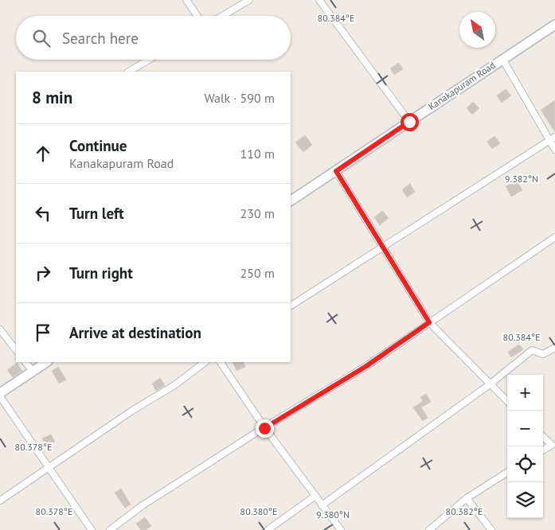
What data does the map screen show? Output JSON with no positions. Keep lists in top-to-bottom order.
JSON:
{
  "streets": {
    "street": ["Kanakapuram Road"]
  },
  "north": "top left",
  "page": {
    "search": "Search here",
    "heading": ["8 min", "Walk · 590 m"],
    "list": [
      ["Continue", "Kanakapuram Road", "110 m"],
      ["Turn left", "230 m"],
      ["Turn right", "250 m"],
      "Arrive at destination"
    ],
    "map_buttons": ["+", "−"]
  },
  "coordinates": [
    "80.384°E",
    "9.382°N",
    "80.378°E",
    "80.380°E",
    "80.382°E",
    "9.380°N"
  ]
}
